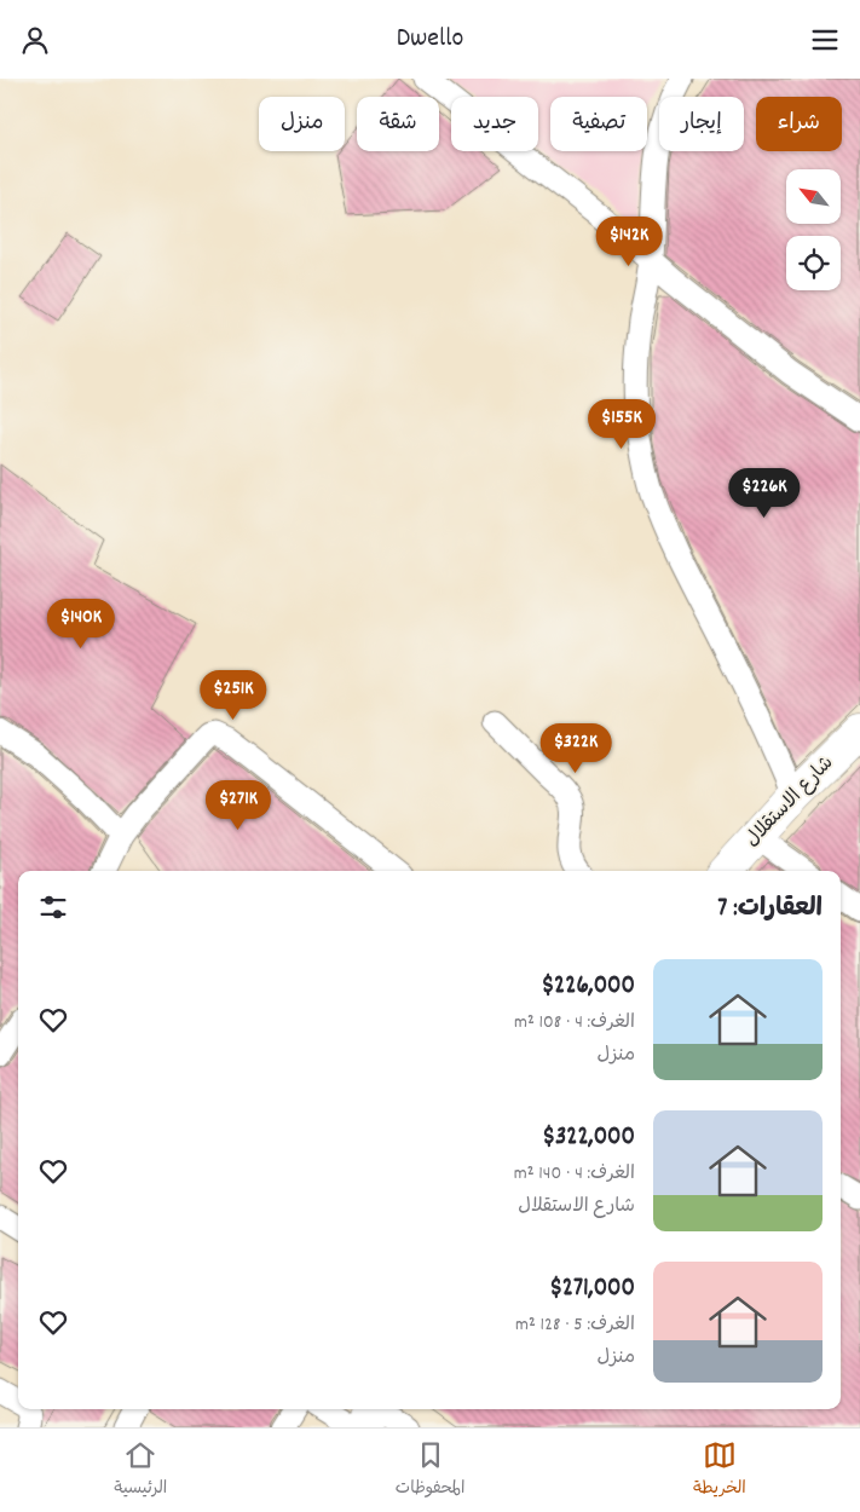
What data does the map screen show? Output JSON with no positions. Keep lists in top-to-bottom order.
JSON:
{
  "streets": {
    "street": ["شارع الاستقلال"]
  },
  "north": "top left",
  "page": {
    "header": "Dwello",
    "chip": [
      "شراء",
      "إيجار",
      "تصفية",
      "جديد",
      "شقة",
      "منزل"
    ],
    "price": [
      "$142K",
      "$155K",
      "$226K",
      "$140K",
      "$251K",
      "$322K",
      "$271K"
    ],
    "heading": "العقارات: 7",
    "list": [
      {
        "name": "$226,000",
        "note": "الغرف: 4 · 108 m² · منزل"
      },
      {
        "name": "$322,000",
        "note": "الغرف: 4 · 140 m² · شارع الاستقلال"
      },
      {
        "name": "$271,000",
        "note": "الغرف: 5 · 128 m² · منزل"
      }
    ],
    "tabs": ["الخريطة", "المحفوظات", "الرئيسية"]
  }
}
